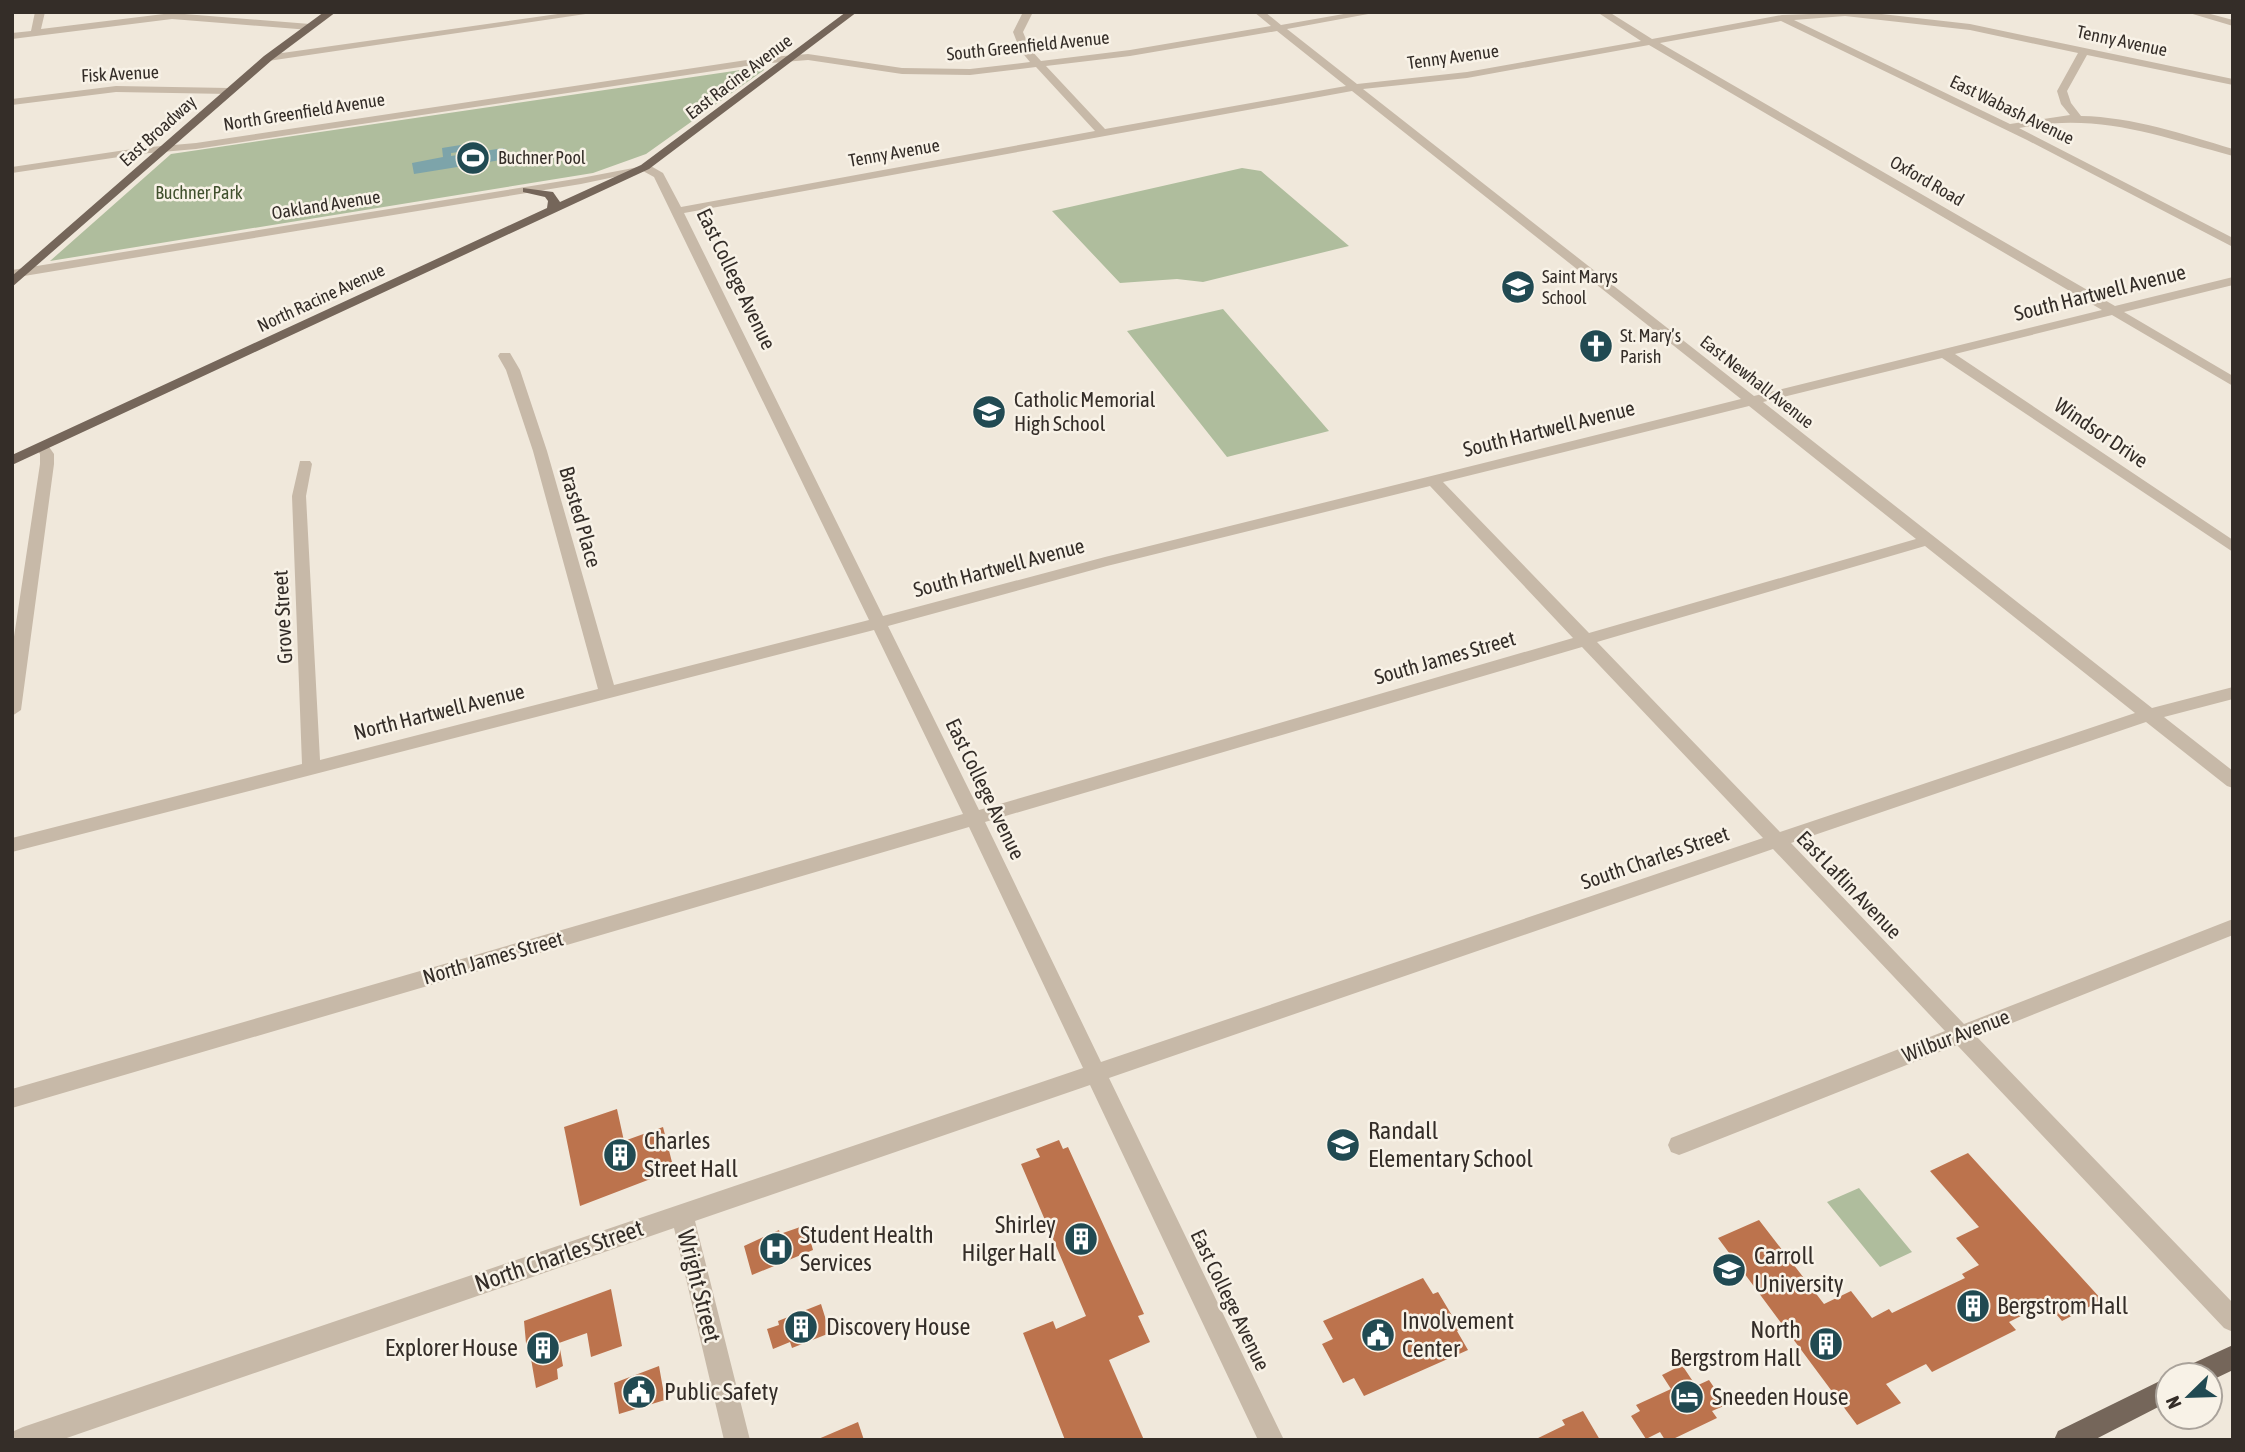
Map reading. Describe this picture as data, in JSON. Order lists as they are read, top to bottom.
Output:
{
  "streets": {
    "main road": ["East Racine Avenue", "East Broadway", "North Racine Avenue"],
    "street": [
      "Tenny Avenue",
      "South Greenfield Avenue",
      "Fisk Avenue",
      "East Wabash Avenue",
      "North Greenfield Avenue",
      "Oxford Road",
      "Oakland Avenue",
      "East College Avenue",
      "South Hartwell Avenue",
      "East Newhall Avenue",
      "Windsor Drive",
      "Brasted Place",
      "Grove Street",
      "South James Street",
      "North Hartwell Avenue",
      "South Charles Street",
      "East Laflin Avenue",
      "North James Street",
      "Wilbur Avenue",
      "North Charles Street",
      "Wright Street"
    ]
  },
  "crossings": [
    ["Tenny Avenue", "East Wabash Avenue"],
    ["Tenny Avenue", "Oxford Road"],
    ["Tenny Avenue", "East College Avenue"],
    ["Tenny Avenue", "East Newhall Avenue"],
    ["South Greenfield Avenue", "East Racine Avenue"],
    ["South Greenfield Avenue", "North Greenfield Avenue"],
    ["South Greenfield Avenue", "East Newhall Avenue"],
    ["Fisk Avenue", "East Broadway"],
    ["East Racine Avenue", "Oakland Avenue"],
    ["East Racine Avenue", "East College Avenue"],
    ["East Racine Avenue", "North Racine Avenue"],
    ["North Greenfield Avenue", "East Broadway"],
    ["East Broadway", "Oakland Avenue"],
    ["Oxford Road", "South Hartwell Avenue"],
    ["Oakland Avenue", "East College Avenue"],
    ["Oakland Avenue", "North Racine Avenue"],
    ["East College Avenue", "South Hartwell Avenue"],
    ["East College Avenue", "North Racine Avenue"],
    ["East College Avenue", "South James Street"],
    ["East College Avenue", "North Hartwell Avenue"],
    ["East College Avenue", "South Charles Street"],
    ["East College Avenue", "North James Street"],
    ["East College Avenue", "North Charles Street"],
    ["South Hartwell Avenue", "East Newhall Avenue"],
    ["South Hartwell Avenue", "Windsor Drive"],
    ["South Hartwell Avenue", "North Hartwell Avenue"],
    ["South Hartwell Avenue", "East Laflin Avenue"],
    ["East Newhall Avenue", "South James Street"],
    ["East Newhall Avenue", "South Charles Street"],
    ["Brasted Place", "North Hartwell Avenue"],
    ["Grove Street", "North Hartwell Avenue"],
    ["South James Street", "East Laflin Avenue"],
    ["South James Street", "North James Street"],
    ["South Charles Street", "East Laflin Avenue"],
    ["South Charles Street", "North Charles Street"],
    ["East Laflin Avenue", "Wilbur Avenue"],
    ["North Charles Street", "Wright Street"]
  ],
  "parks": ["Buchner Park"],
  "places": {
    "sports": ["Buchner Pool"],
    "school or university": [
      "Saint Marys School",
      "Catholic Memorial High School",
      "Randall Elementary School",
      "Carroll University"
    ],
    "church": ["St. Mary’s Parish"],
    "building": [
      "Charles Street Hall",
      "Shirley Hilger Hall",
      "Bergstrom Hall",
      "Discovery House",
      "North Bergstrom Hall",
      "Explorer House"
    ],
    "hospital": ["Student Health Services"],
    "public building": ["Involvement Center", "Public Safety"],
    "hotel": ["Sneeden House"]
  },
  "north": "bottom left"
}
